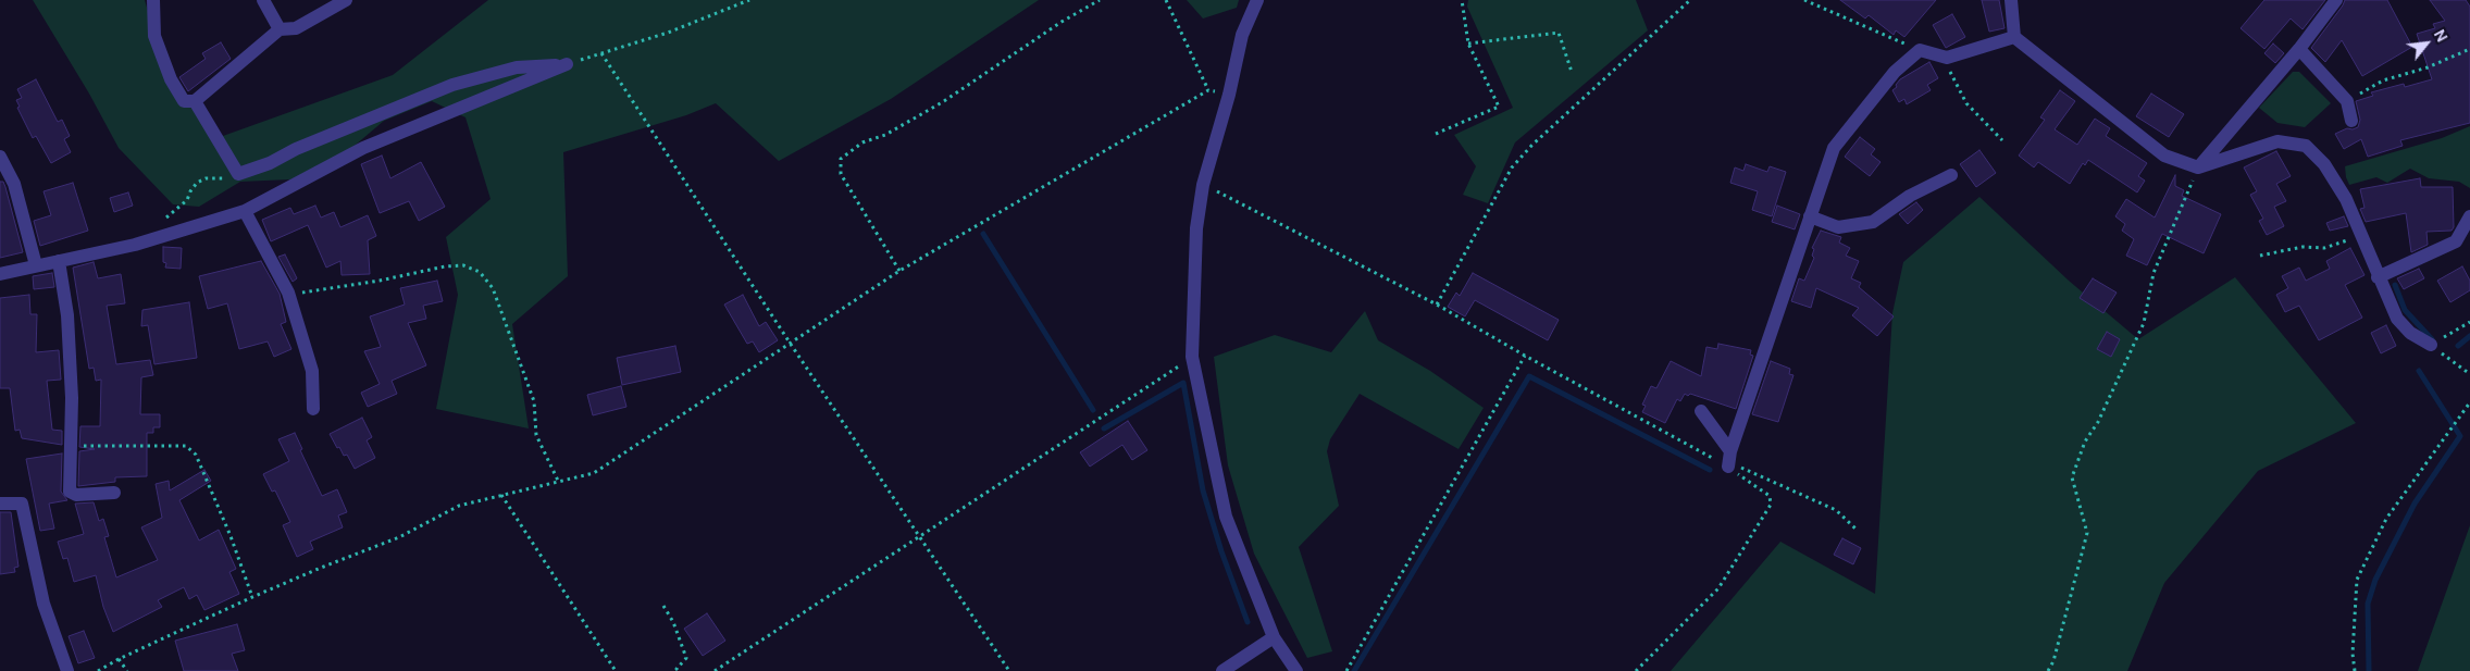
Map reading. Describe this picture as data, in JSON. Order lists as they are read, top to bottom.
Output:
{
  "north": "top right"
}
